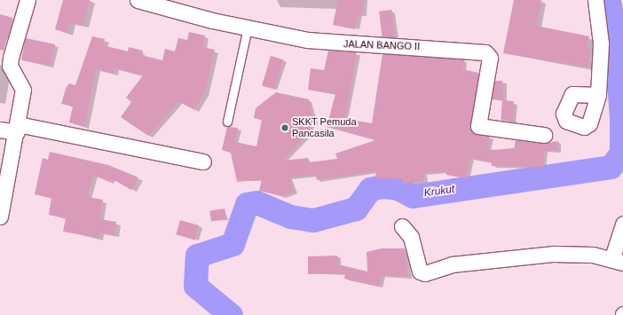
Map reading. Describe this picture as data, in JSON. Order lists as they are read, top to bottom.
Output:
{
  "streets": {
    "street": ["JALAN BANGO II"]
  },
  "water": ["Krukut"],
  "places": ["SKKT Pemuda Pancasila"]
}
